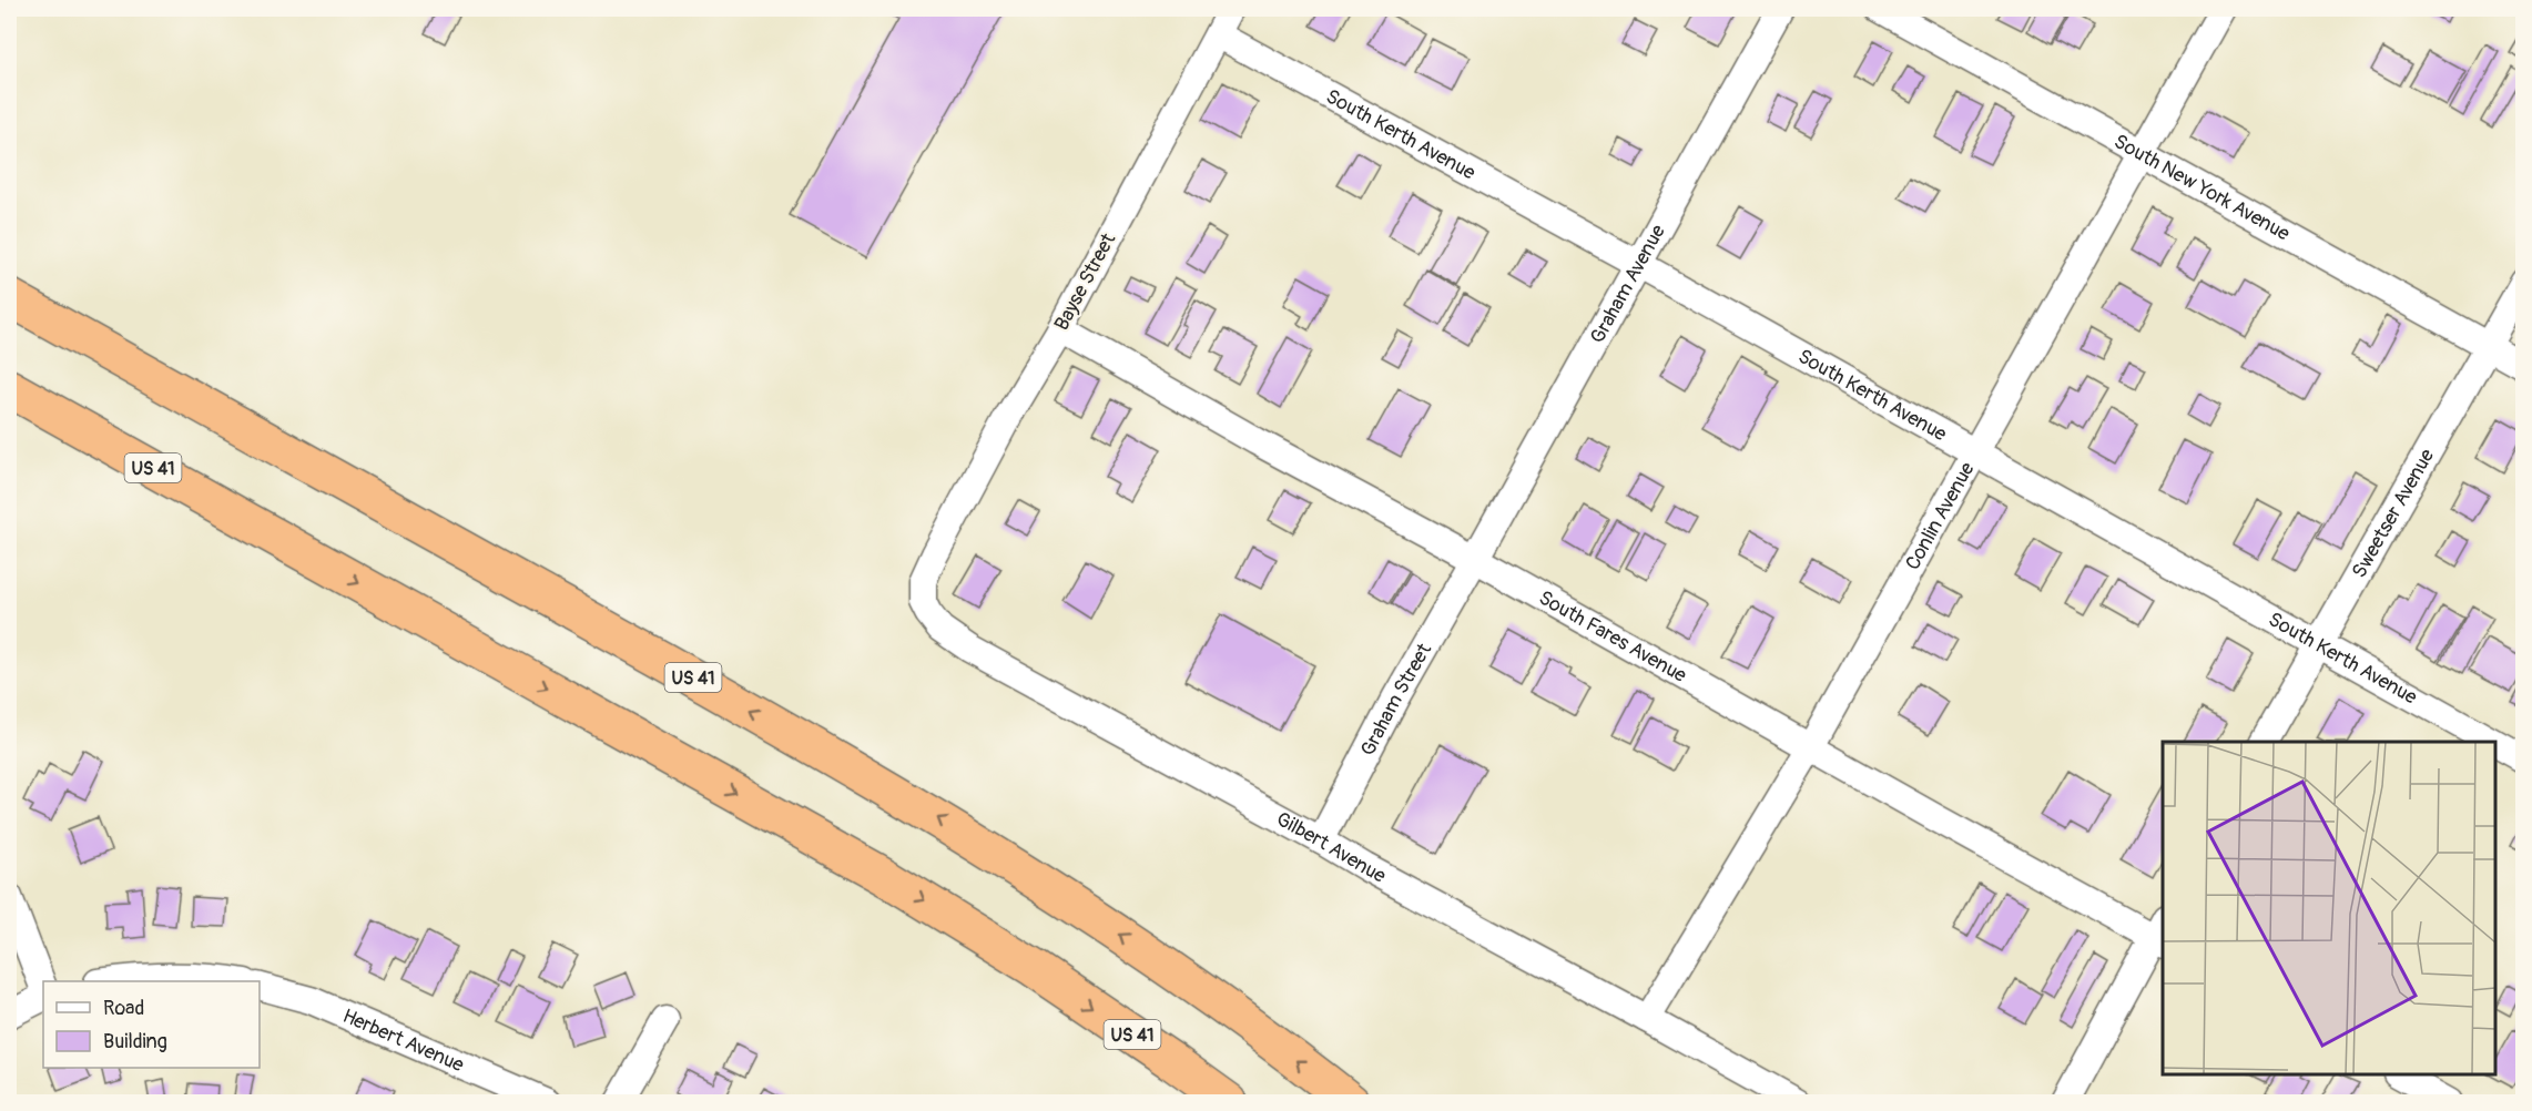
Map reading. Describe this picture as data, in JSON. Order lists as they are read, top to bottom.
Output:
{
  "streets": {
    "highway": ["US 41"],
    "street": [
      "South Kerth Avenue",
      "South New York Avenue",
      "Bayse Street",
      "Graham Avenue",
      "Sweetser Avenue",
      "Conlin Avenue",
      "South Fares Avenue",
      "Graham Street",
      "Gilbert Avenue",
      "Herbert Avenue"
    ]
  },
  "crossings": [
    ["South Kerth Avenue", "Bayse Street"],
    ["South Kerth Avenue", "Graham Avenue"],
    ["South Kerth Avenue", "Sweetser Avenue"],
    ["South Kerth Avenue", "Conlin Avenue"],
    ["South New York Avenue", "Sweetser Avenue"],
    ["South New York Avenue", "Conlin Avenue"],
    ["Bayse Street", "South Fares Avenue"],
    ["Bayse Street", "Gilbert Avenue"],
    ["Graham Avenue", "South Fares Avenue"],
    ["Graham Avenue", "Graham Street"],
    ["Conlin Avenue", "South Fares Avenue"],
    ["Conlin Avenue", "Gilbert Avenue"],
    ["South Fares Avenue", "Graham Street"],
    ["Graham Street", "Gilbert Avenue"]
  ],
  "legend": ["Road", "Building"]
}
